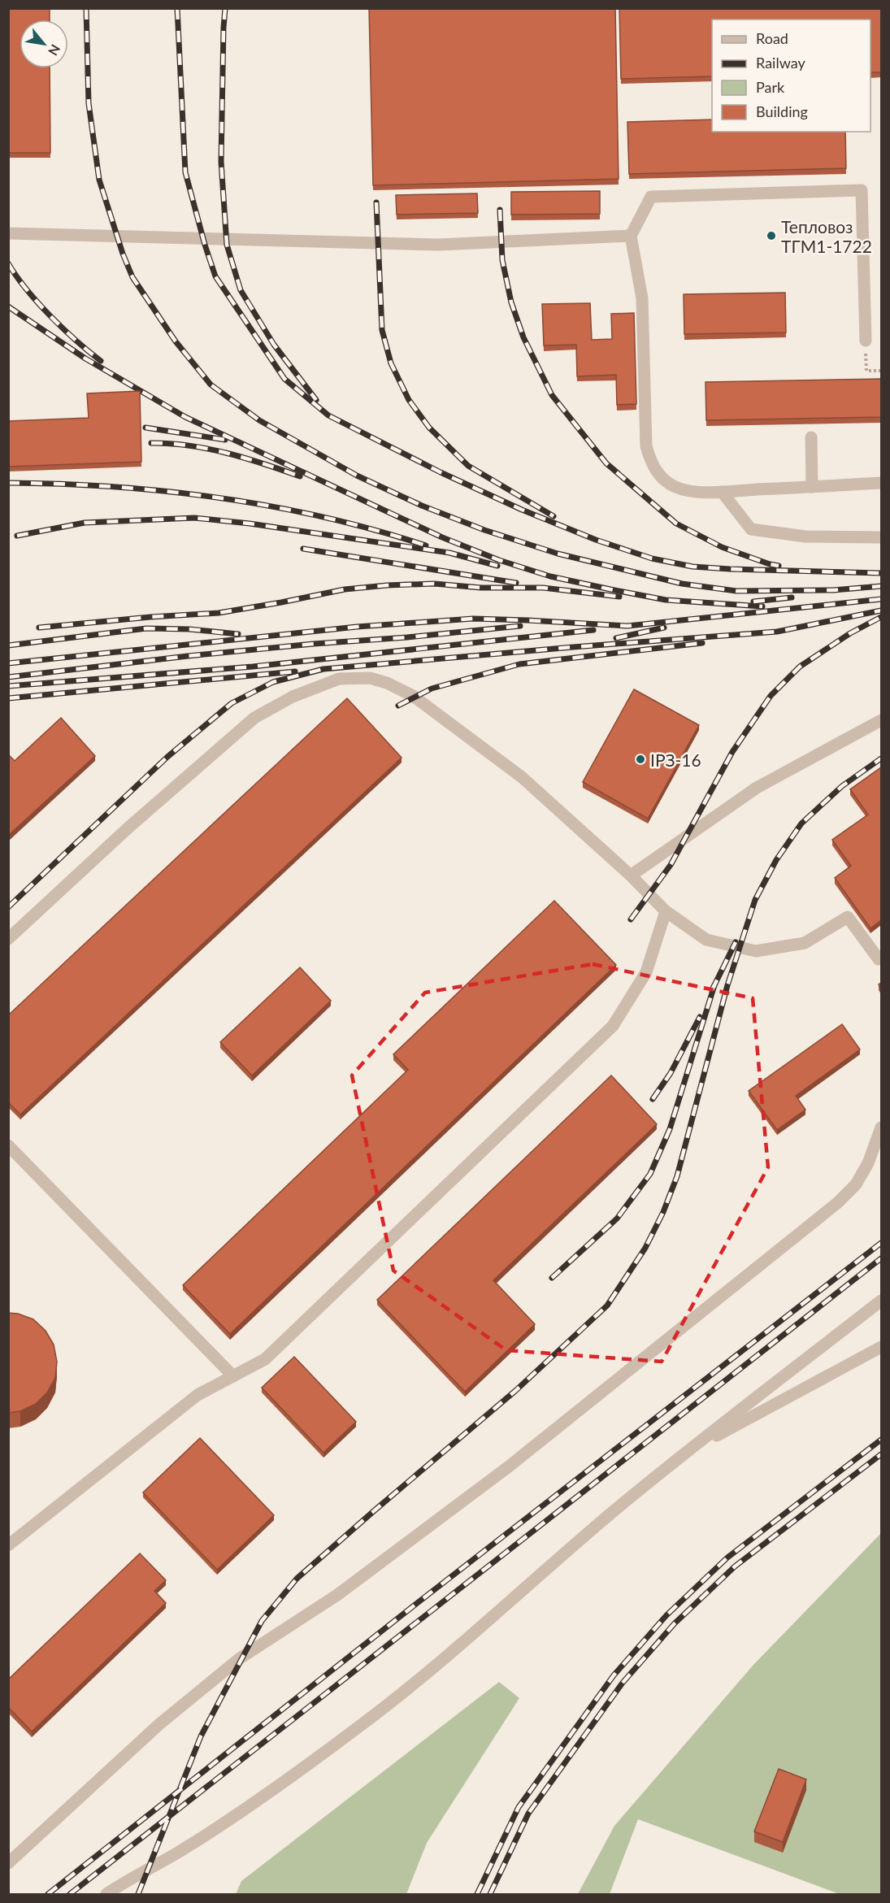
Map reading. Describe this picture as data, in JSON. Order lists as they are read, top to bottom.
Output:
{
  "places": ["Тепловоз ТГМ1-1722", "ІРЗ-16"],
  "legend": [
    "Road",
    "Railway",
    "Park",
    "Building"
  ],
  "north": "bottom right"
}
